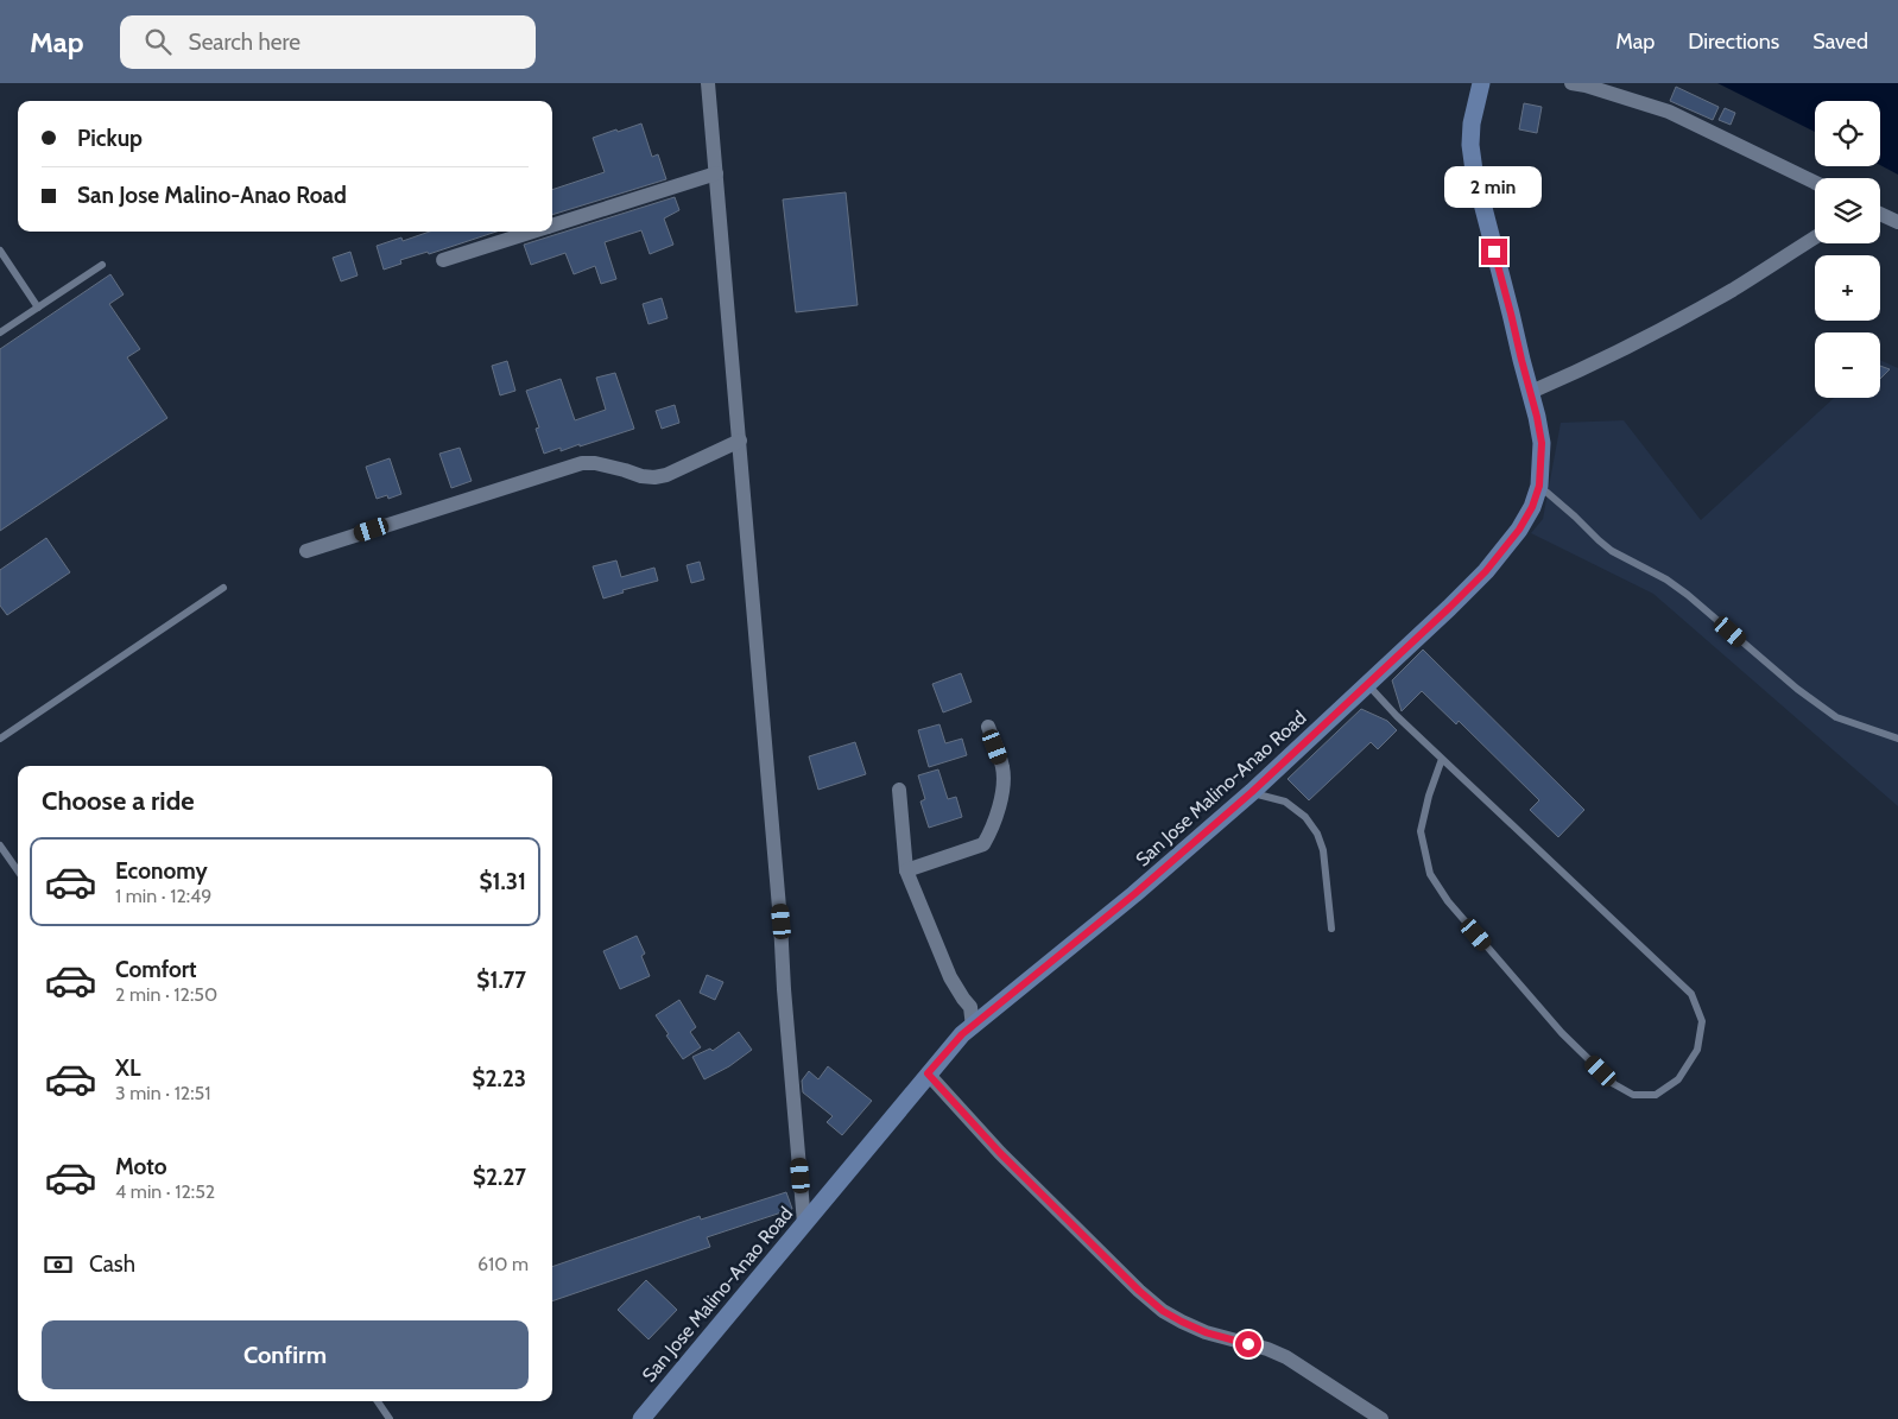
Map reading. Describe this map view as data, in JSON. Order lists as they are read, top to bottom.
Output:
{
  "streets": {
    "main road": ["San Jose Malino-Anao Road"]
  },
  "page": {
    "header": "Map",
    "search": "Search here",
    "nav": ["Map", "Directions", "Saved"],
    "map_buttons": ["+", "−"],
    "banner": ["Pickup", "San Jose Malino-Anao Road"],
    "bubble": "2 min",
    "heading": "Choose a ride",
    "list": [
      {
        "name": "Economy",
        "note": "1 min · 12:49",
        "value": "$1.31"
      },
      {
        "name": "Comfort",
        "note": "2 min · 12:50",
        "value": "$1.77"
      },
      {
        "name": "XL",
        "note": "3 min · 12:51",
        "value": "$2.23"
      },
      {
        "name": "Moto",
        "note": "4 min · 12:52",
        "value": "$2.27"
      }
    ],
    "pay": ["Cash", "610 m"],
    "buttons": "Confirm"
  }
}
